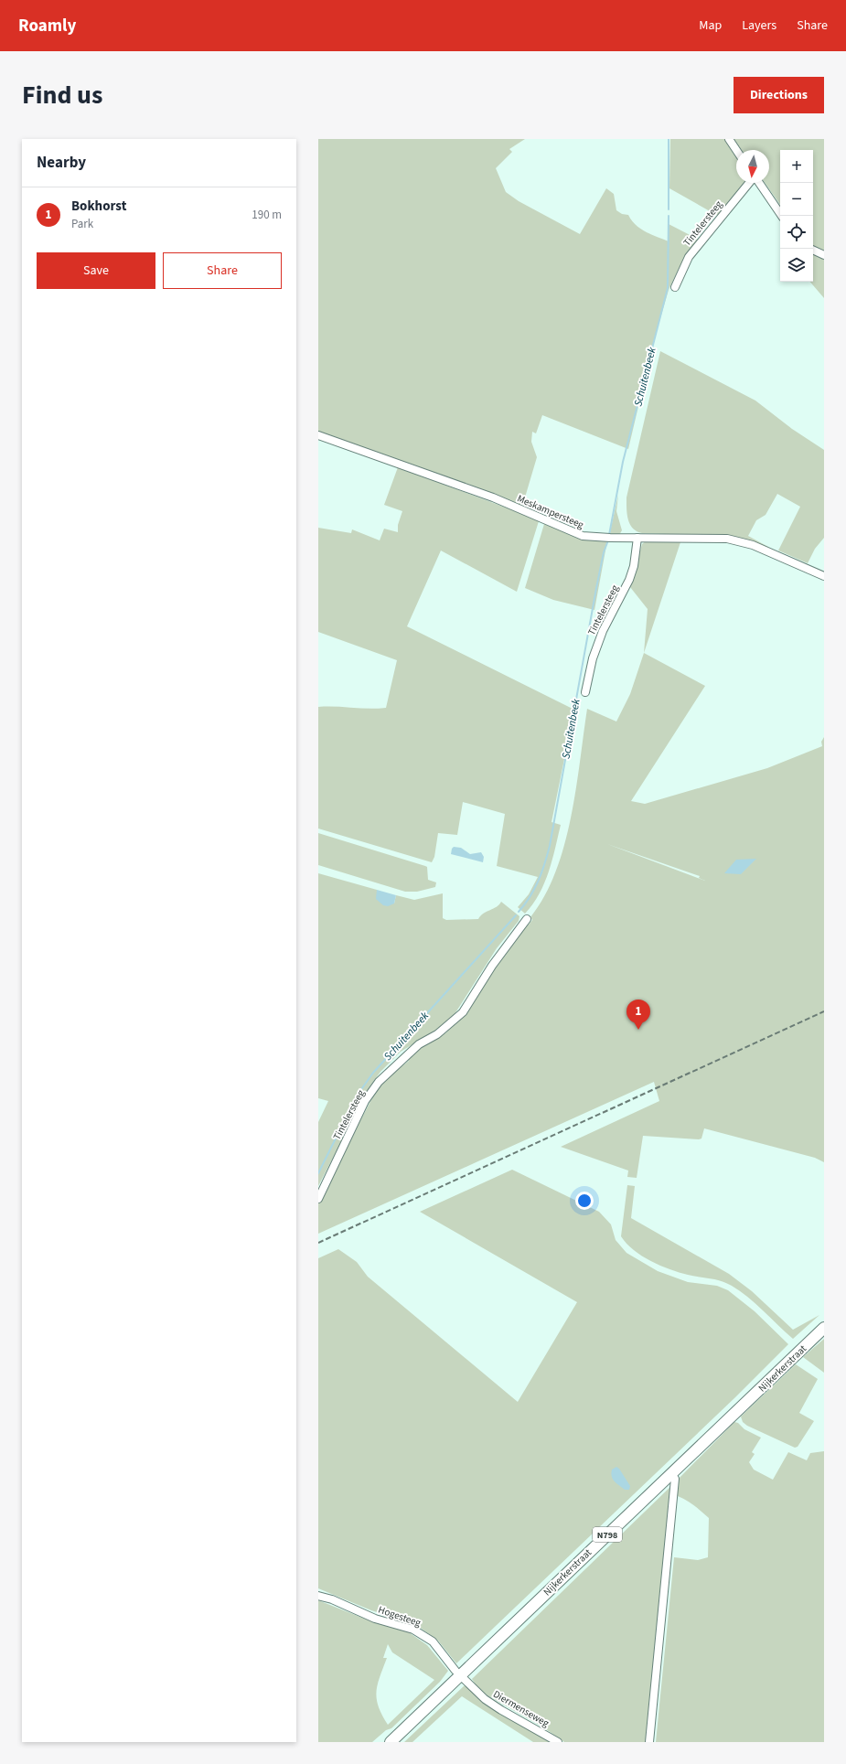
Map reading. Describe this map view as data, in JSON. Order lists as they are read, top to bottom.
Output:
{
  "streets": {
    "main road": ["Nijkerkerstraat", "N798"],
    "street": [
      "Tintelersteeg",
      "Meskampersteeg",
      "Hogesteeg",
      "Diermenseweg"
    ]
  },
  "crossings": [
    ["Tintelersteeg", "Meskampersteeg"],
    ["Nijkerkerstraat", "Hogesteeg"],
    ["Nijkerkerstraat", "Diermenseweg"],
    ["Hogesteeg", "Diermenseweg"]
  ],
  "water": ["Schuitenbeek"],
  "north": "bottom",
  "page": {
    "header": "Roamly",
    "nav": ["Map", "Layers", "Share"],
    "title": "Find us",
    "buttons": [
      "Directions",
      ["Save", "Share"]
    ],
    "heading": "Nearby",
    "map_buttons": ["+", "−"],
    "list": [
      {
        "mark": "1",
        "name": "Bokhorst",
        "note": "Park",
        "value": "190 m"
      }
    ],
    "pins": "1"
  }
}
